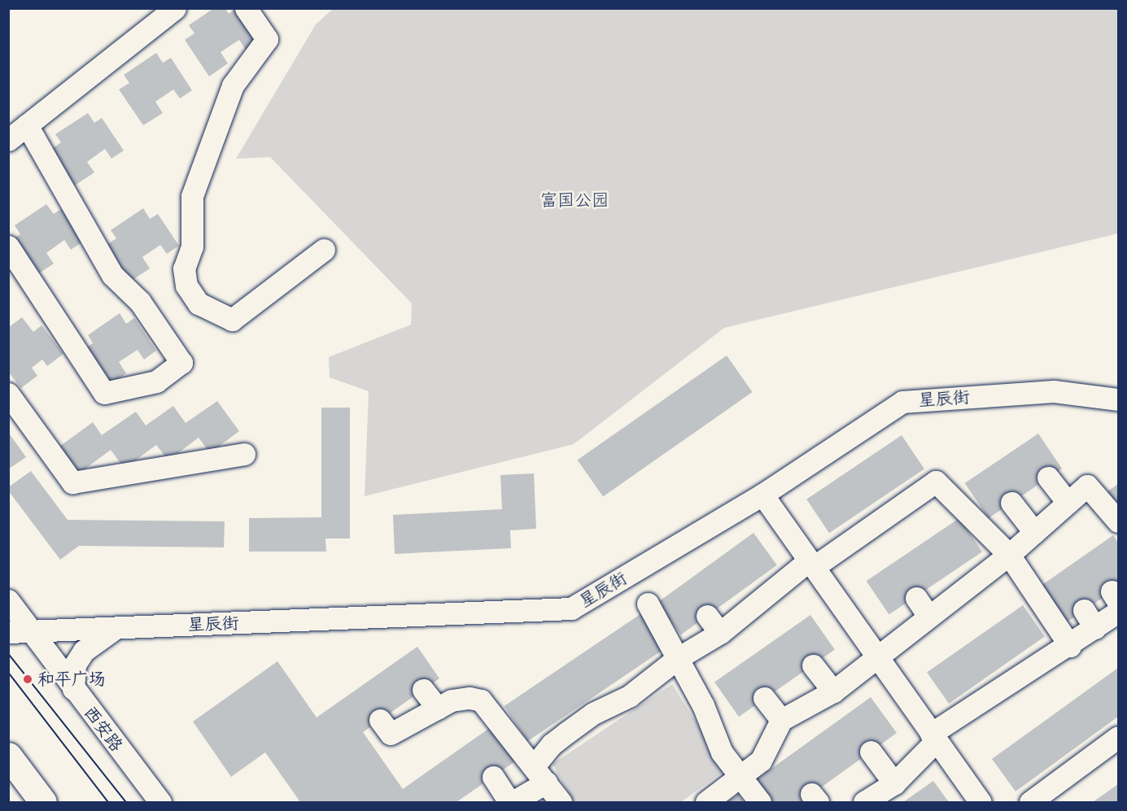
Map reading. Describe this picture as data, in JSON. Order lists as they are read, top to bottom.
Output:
{
  "streets": {
    "street": ["星辰街", "西安路"]
  },
  "crossings": [
    ["星辰街", "西安路"]
  ],
  "parks": ["富国公园"],
  "places": ["和平广场"]
}
